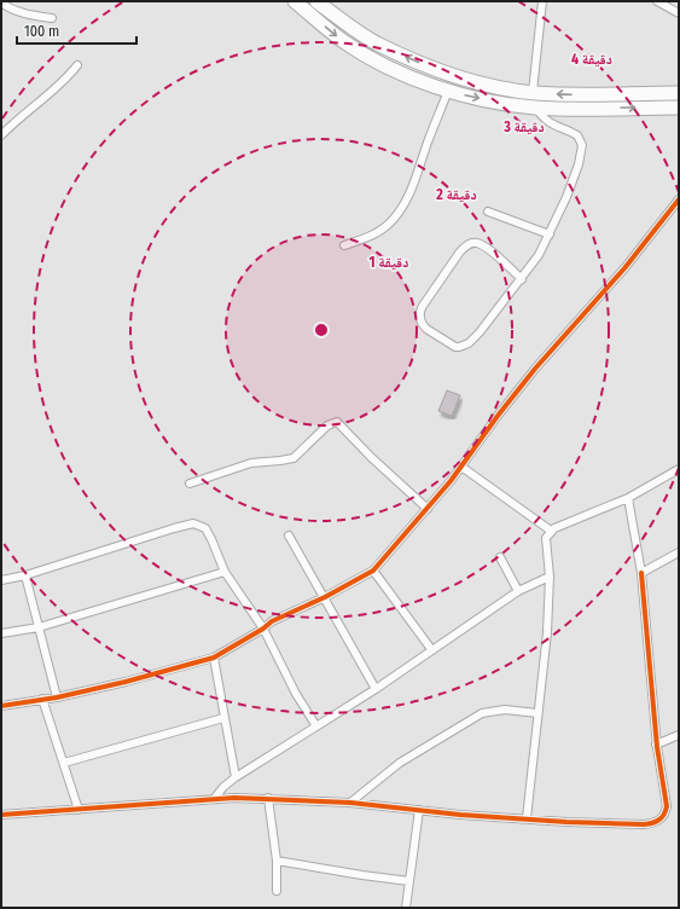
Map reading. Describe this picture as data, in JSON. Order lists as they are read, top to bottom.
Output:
{
  "scale_bar": "100 m",
  "rings": [
    "4 دقيقة",
    "3 دقيقة",
    "2 دقيقة",
    "1 دقيقة"
  ]
}
